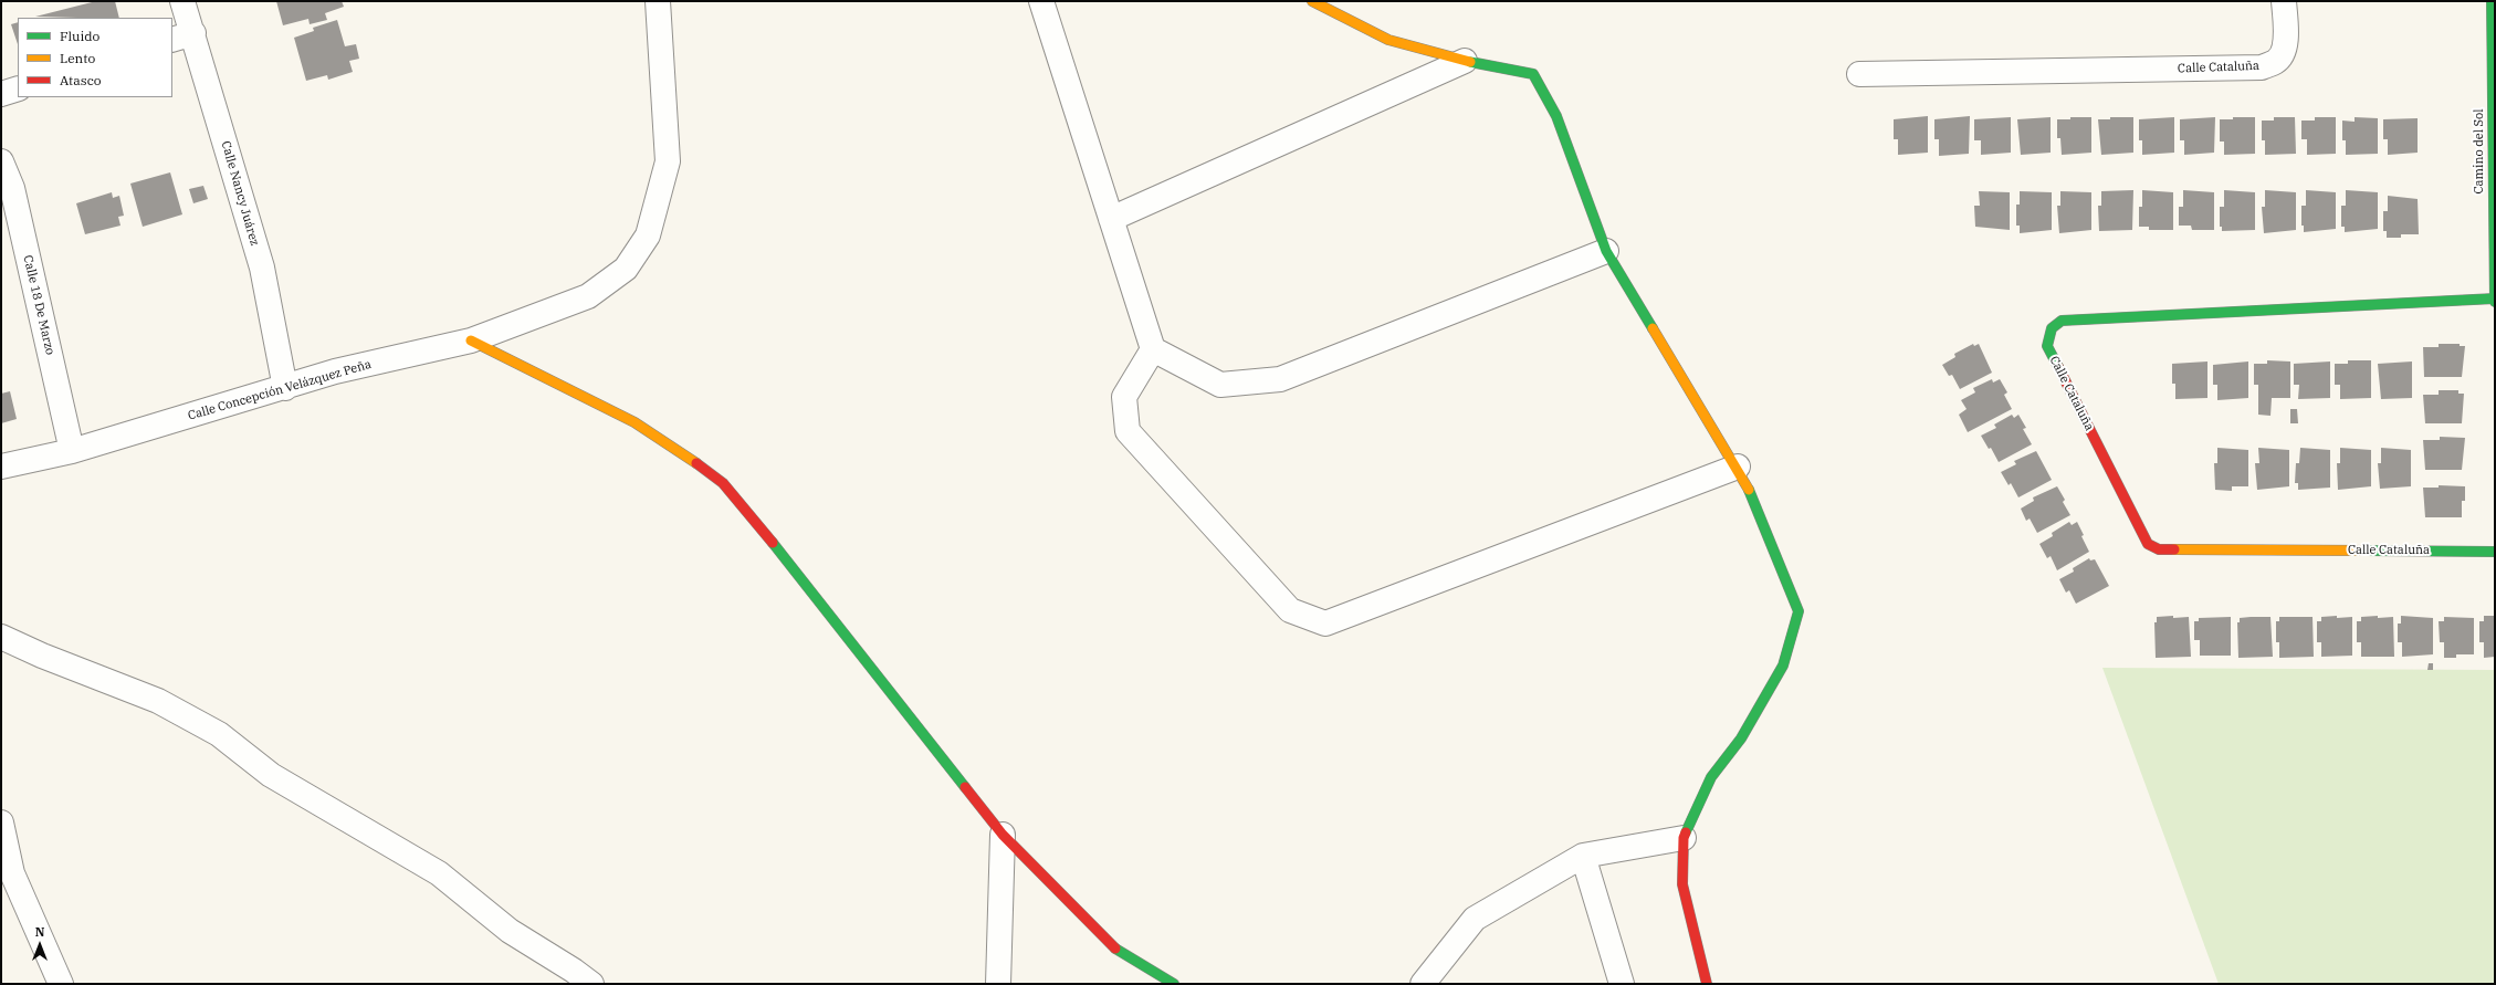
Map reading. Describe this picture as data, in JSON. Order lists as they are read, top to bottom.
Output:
{
  "streets": {
    "street": [
      "Calle Cataluña",
      "Camino del Sol",
      "Calle Nancy Juárez",
      "Calle 18 De Marzo",
      "Calle Concepción Velázquez Peña"
    ]
  },
  "crossings": [
    ["Calle Cataluña", "Camino del Sol"],
    ["Calle Nancy Juárez", "Calle Concepción Velázquez Peña"],
    ["Calle 18 De Marzo", "Calle Concepción Velázquez Peña"]
  ],
  "legend": ["Fluido", "Lento", "Atasco"],
  "north": "top"
}
